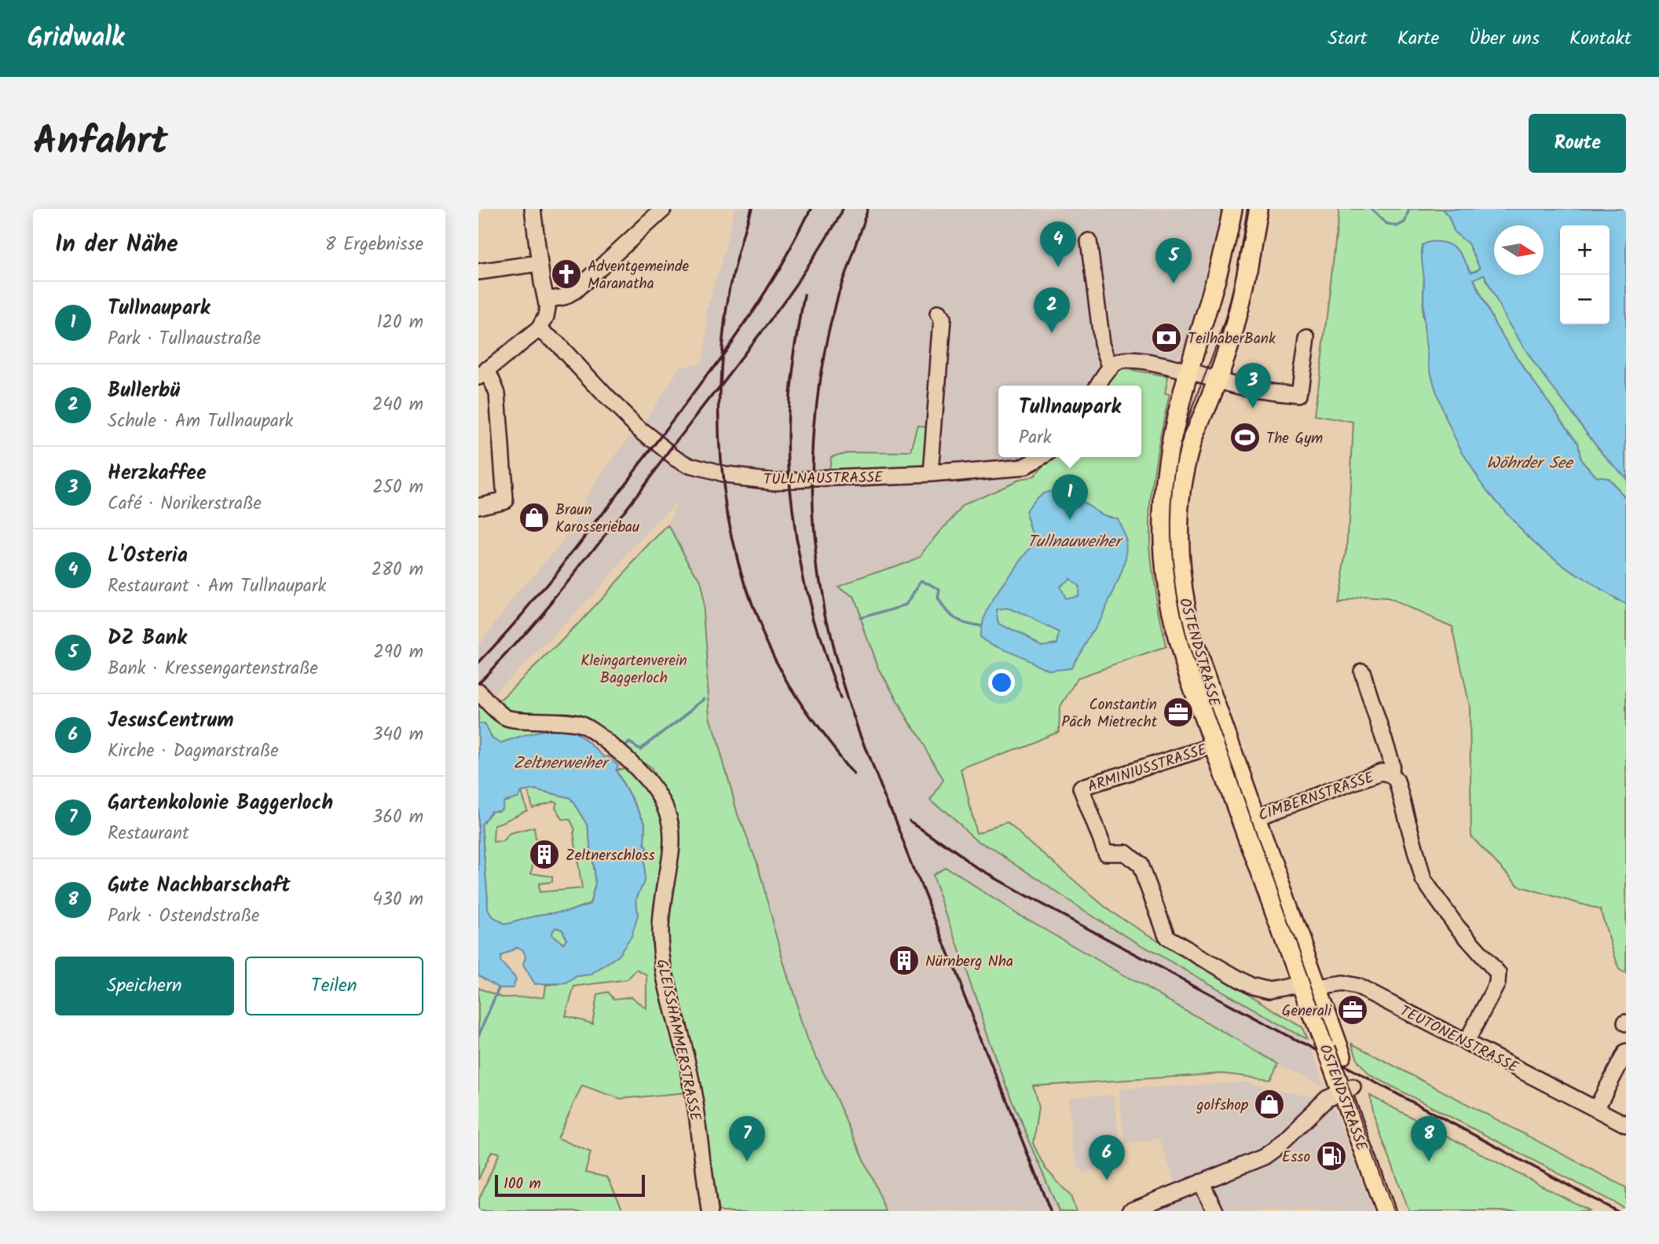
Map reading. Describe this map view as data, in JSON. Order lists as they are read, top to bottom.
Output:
{
  "streets": {
    "main road": ["OSTENDSTRASSE"],
    "street": [
      "TULLNAUSTRASSE",
      "ARMINIUSSTRASSE",
      "CIMBERNSTRASSE",
      "TEUTONENSTRASSE",
      "GLEISSHAMMERSTRASSE"
    ]
  },
  "crossings": [
    ["OSTENDSTRASSE", "ARMINIUSSTRASSE"],
    ["OSTENDSTRASSE", "CIMBERNSTRASSE"],
    ["OSTENDSTRASSE", "TEUTONENSTRASSE"],
    ["CIMBERNSTRASSE", "TEUTONENSTRASSE"]
  ],
  "water": ["Wöhrder See", "Tullnauweiher", "Zeltnerweiher"],
  "parks": ["Kleingartenverein Baggerloch"],
  "places": {
    "church": ["Adventgemeinde Maranatha"],
    "bank": ["TeilhaberBank"],
    "sports": ["The Gym"],
    "shop": ["Braun Karosseriebau", "golfshop"],
    "office": ["Constantin Päch Mietrecht", "Generali"],
    "building": ["Zeltnerschloss", "Nürnberg Nha"],
    "fuel station": ["Esso"]
  },
  "scale_bar": "100 m",
  "north": "right",
  "page": {
    "header": "Gridwalk",
    "nav": [
      "Start",
      "Karte",
      "Über uns",
      "Kontakt"
    ],
    "title": "Anfahrt",
    "buttons": [
      "Route",
      ["Speichern", "Teilen"]
    ],
    "heading": ["In der Nähe", "8 Ergebnisse"],
    "pins": [
      "4",
      "5",
      "2",
      "3",
      "1",
      "7",
      "8",
      "6"
    ],
    "map_buttons": ["+", "−"],
    "list": [
      {
        "mark": "1",
        "name": "Tullnaupark",
        "note": "Park · Tullnaustraße",
        "value": "120 m"
      },
      {
        "mark": "2",
        "name": "Bullerbü",
        "note": "Schule · Am Tullnaupark",
        "value": "240 m"
      },
      {
        "mark": "3",
        "name": "Herzkaffee",
        "note": "Café · Norikerstraße",
        "value": "250 m"
      },
      {
        "mark": "4",
        "name": "L'Osteria",
        "note": "Restaurant · Am Tullnaupark",
        "value": "280 m"
      },
      {
        "mark": "5",
        "name": "DZ Bank",
        "note": "Bank · Kressengartenstraße",
        "value": "290 m"
      },
      {
        "mark": "6",
        "name": "JesusCentrum",
        "note": "Kirche · Dagmarstraße",
        "value": "340 m"
      },
      {
        "mark": "7",
        "name": "Gartenkolonie Baggerloch",
        "note": "Restaurant",
        "value": "360 m"
      },
      {
        "mark": "8",
        "name": "Gute Nachbarschaft",
        "note": "Park · Ostendstraße",
        "value": "430 m"
      }
    ],
    "popup": ["Tullnaupark", "Park"],
    "scale": "100 m"
  }
}
